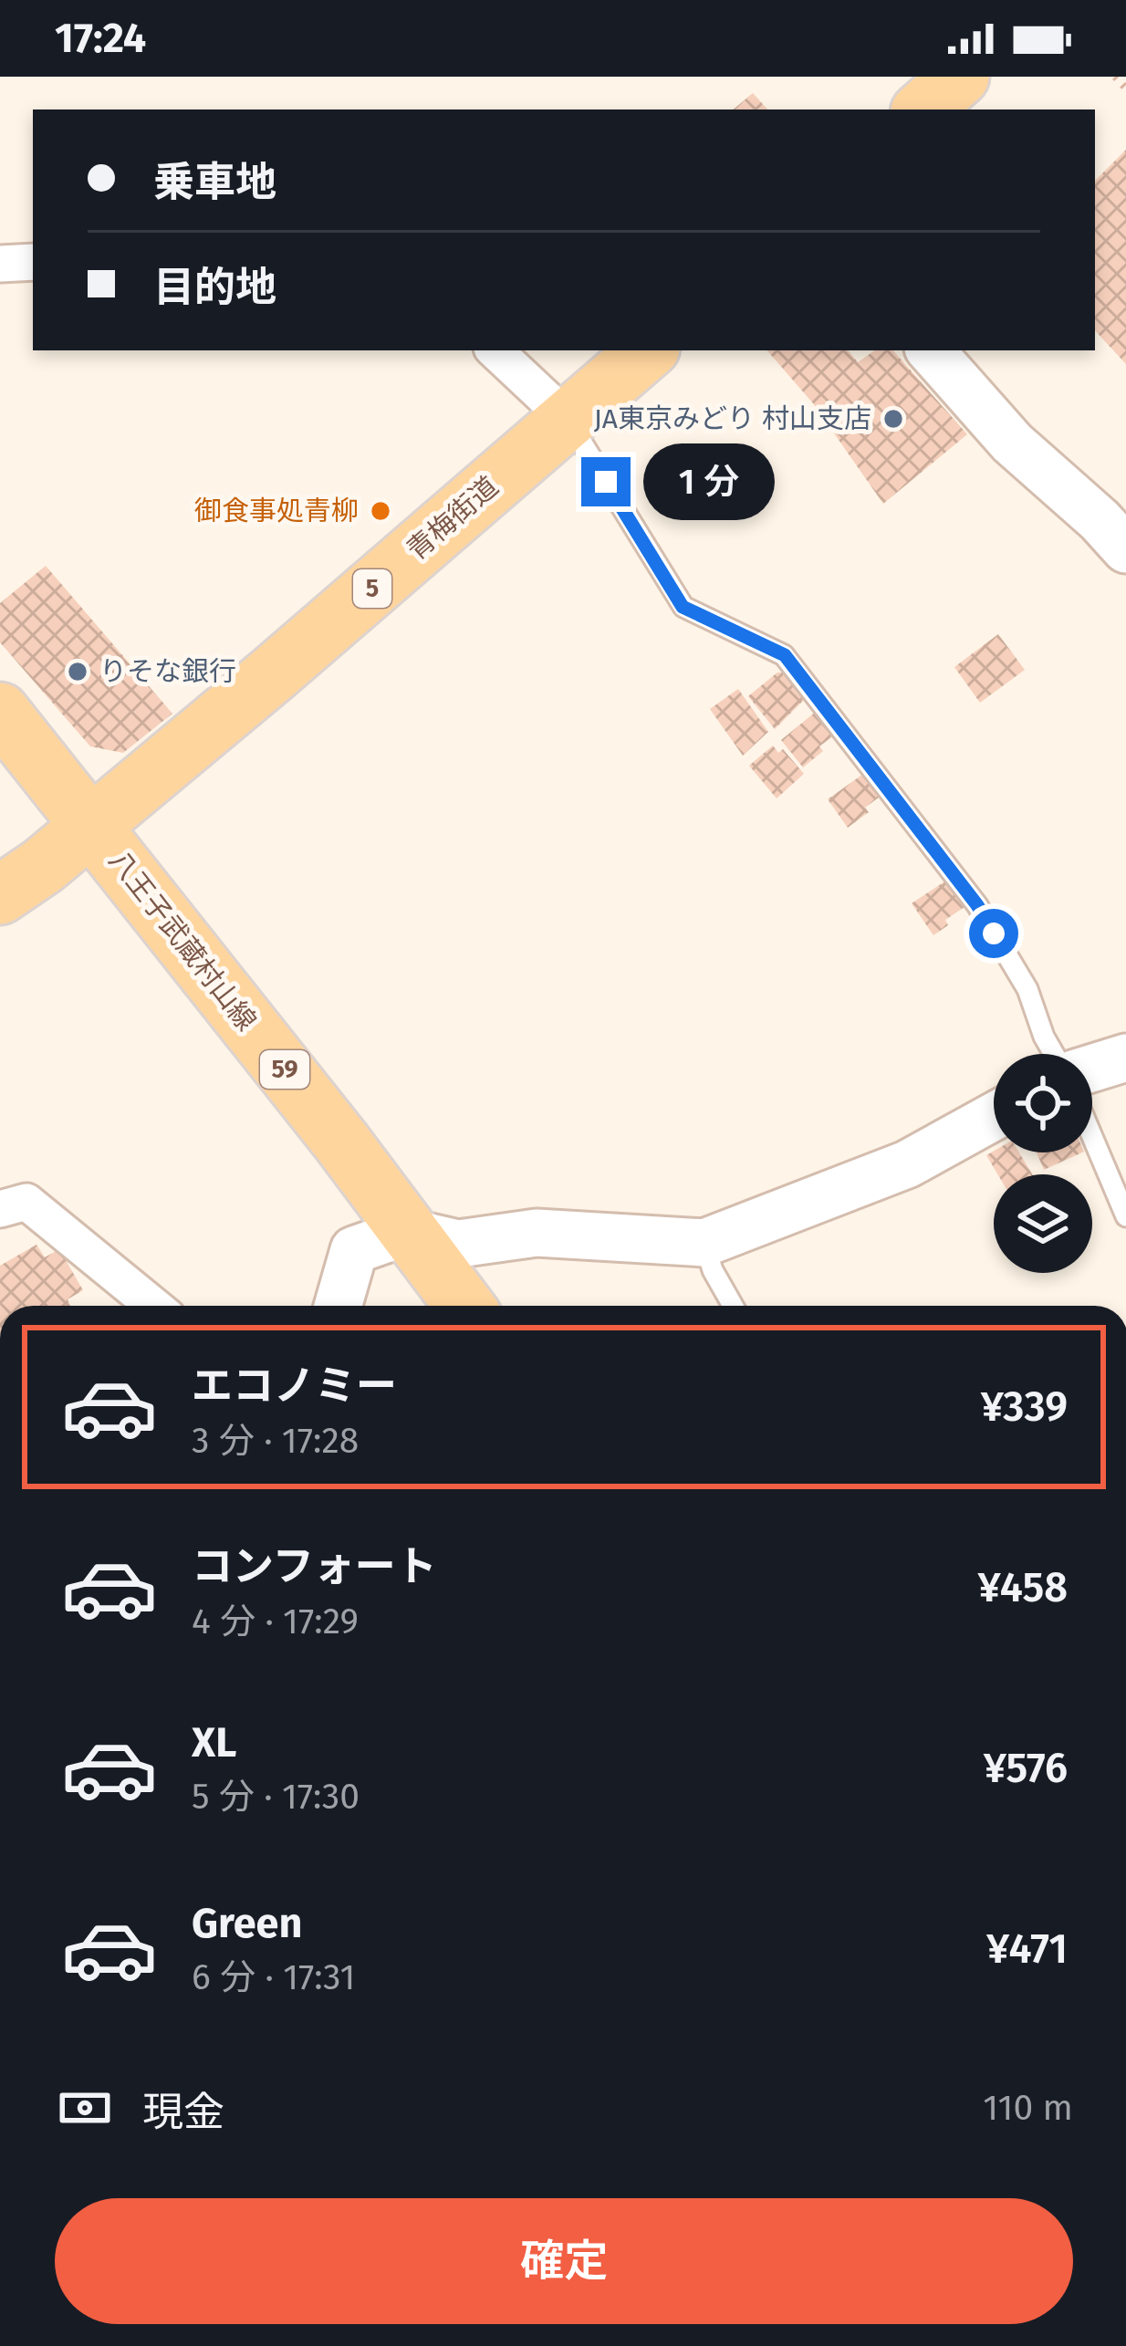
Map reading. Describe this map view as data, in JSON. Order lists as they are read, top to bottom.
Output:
{
  "streets": {
    "main road": [
      "青梅街道",
      "5",
      "八王子武蔵村山線",
      "59"
    ]
  },
  "crossings": [
    ["青梅街道", "八王子武蔵村山線"]
  ],
  "places": ["JA東京みどり 村山支店", "御食事処青柳", "りそな銀行"],
  "page": {
    "status": "17:24",
    "banner": ["乗車地", "目的地"],
    "bubble": "1 分",
    "list": [
      {
        "name": "エコノミー",
        "note": "3 分 · 17:28",
        "value": "¥339"
      },
      {
        "name": "コンフォート",
        "note": "4 分 · 17:29",
        "value": "¥458"
      },
      {
        "name": "XL",
        "note": "5 分 · 17:30",
        "value": "¥576"
      },
      {
        "name": "Green",
        "note": "6 分 · 17:31",
        "value": "¥471"
      }
    ],
    "pay": ["現金", "110 m"],
    "buttons": "確定"
  }
}
